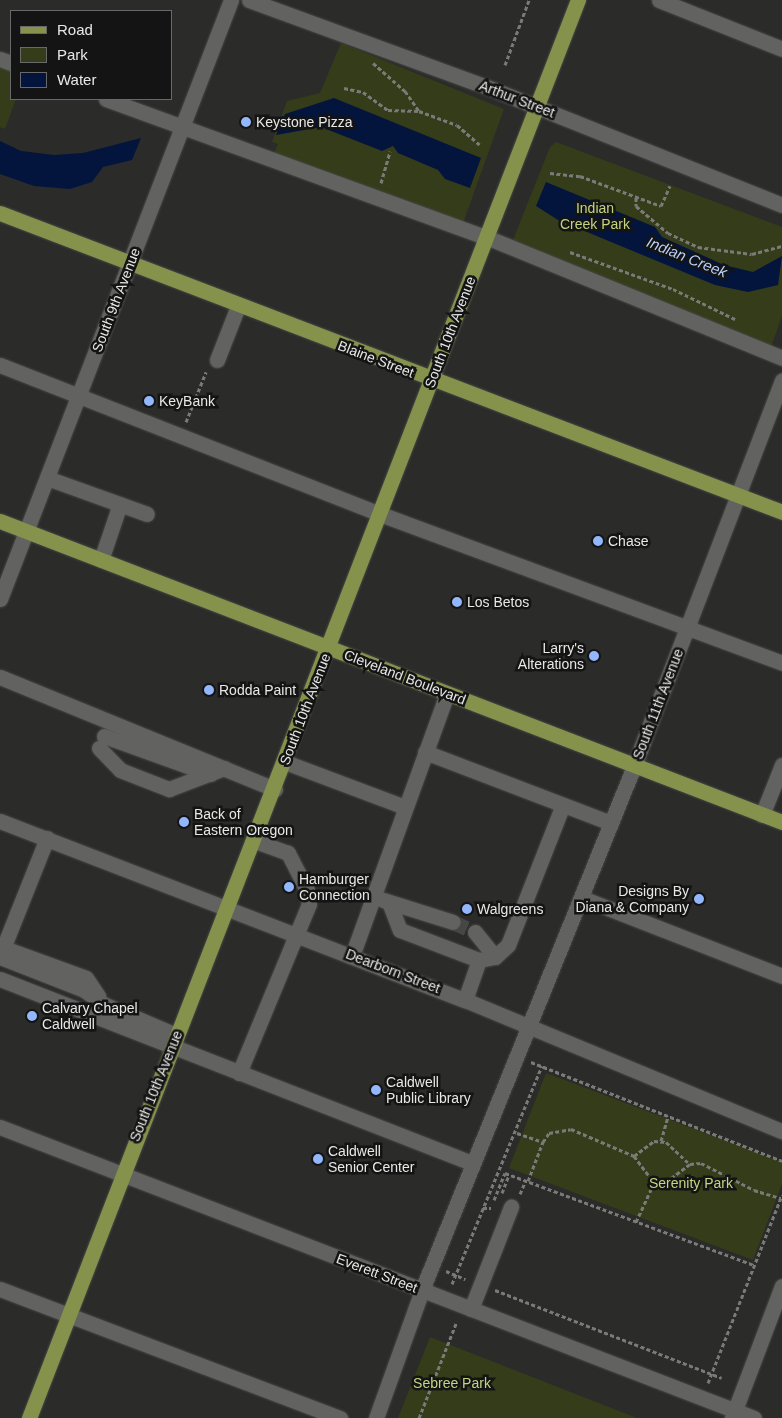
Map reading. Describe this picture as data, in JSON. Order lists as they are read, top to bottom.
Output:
{
  "streets": {
    "main road": ["South 10th Avenue", "Blaine Street", "Cleveland Boulevard"],
    "street": [
      "Arthur Street",
      "South 9th Avenue",
      "South 11th Avenue",
      "Dearborn Street",
      "Everett Street"
    ]
  },
  "crossings": [
    ["Arthur Street", "South 10th Avenue"],
    ["South 9th Avenue", "Blaine Street"],
    ["South 9th Avenue", "Cleveland Boulevard"],
    ["South 10th Avenue", "Blaine Street"],
    ["South 10th Avenue", "Cleveland Boulevard"],
    ["South 10th Avenue", "Dearborn Street"],
    ["South 10th Avenue", "Everett Street"],
    ["Blaine Street", "South 11th Avenue"],
    ["Cleveland Boulevard", "South 11th Avenue"],
    ["South 11th Avenue", "Dearborn Street"],
    ["South 11th Avenue", "Everett Street"]
  ],
  "water": ["Indian Creek"],
  "parks": ["Indian Creek Park", "Serenity Park", "Sebree Park"],
  "places": [
    "Keystone Pizza",
    "KeyBank",
    "Chase",
    "Los Betos",
    "Larry's Alterations",
    "Rodda Paint",
    "Back of Eastern Oregon",
    "Hamburger Connection",
    "Designs By Diana & Company",
    "Walgreens",
    "Calvary Chapel Caldwell",
    "Caldwell Public Library",
    "Caldwell Senior Center"
  ],
  "legend": ["Road", "Park", "Water"]
}
